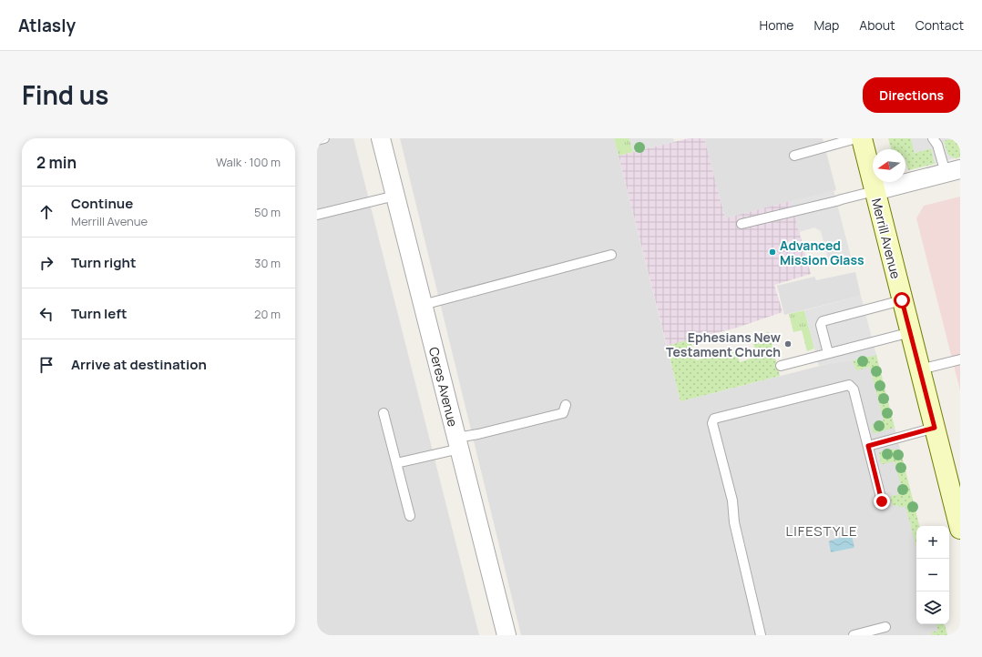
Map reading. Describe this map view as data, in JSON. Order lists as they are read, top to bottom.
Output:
{
  "streets": {
    "main road": ["Merrill Avenue"],
    "street": ["Ceres Avenue"]
  },
  "districts": ["LIFESTYLE"],
  "places": ["Advanced Mission Glass", "Ephesians New Testament Church"],
  "north": "left",
  "page": {
    "header": "Atlasly",
    "nav": [
      "Home",
      "Map",
      "About",
      "Contact"
    ],
    "title": "Find us",
    "buttons": "Directions",
    "heading": ["2 min", "Walk · 100 m"],
    "list": [
      ["Continue", "Merrill Avenue", "50 m"],
      ["Turn right", "30 m"],
      ["Turn left", "20 m"],
      "Arrive at destination"
    ],
    "map_buttons": ["+", "−"]
  }
}
